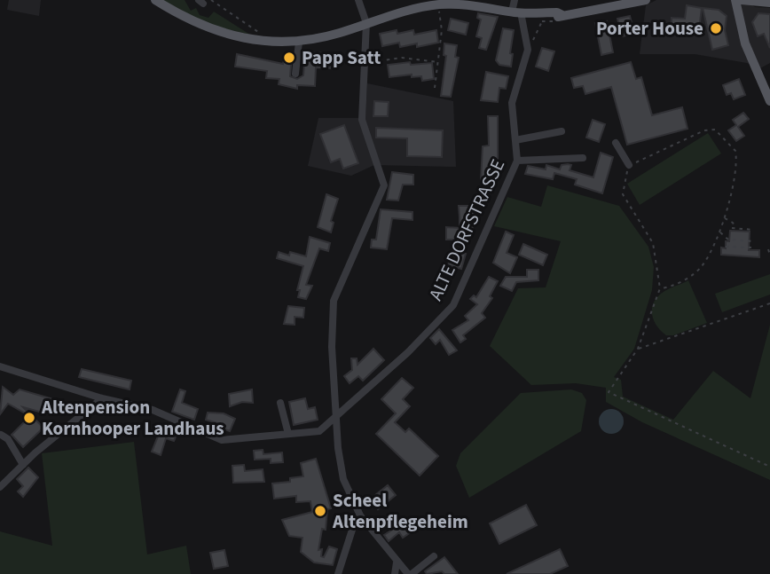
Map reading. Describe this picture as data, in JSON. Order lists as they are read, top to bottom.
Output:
{
  "streets": {
    "street": ["ALTE DORFSTRASSE"]
  },
  "places": [
    "Porter House",
    "Papp Satt",
    "Altenpension Kornhooper Landhaus",
    "Scheel Altenpflegeheim"
  ]
}
